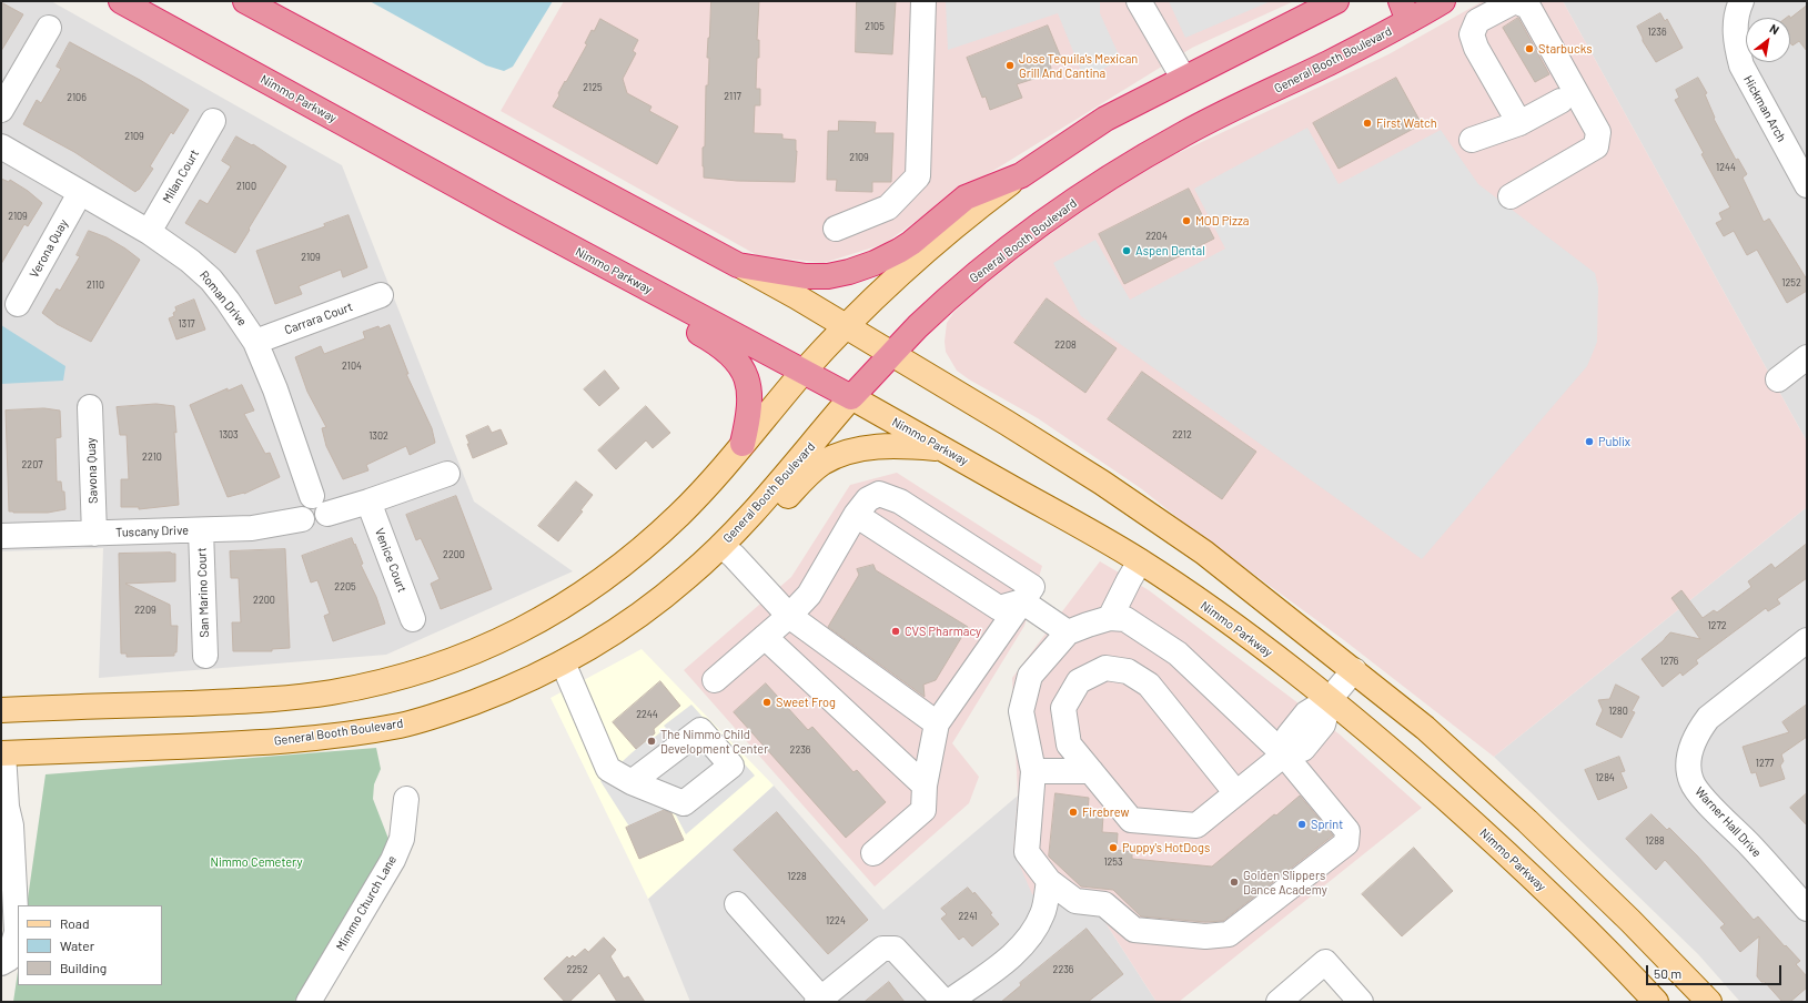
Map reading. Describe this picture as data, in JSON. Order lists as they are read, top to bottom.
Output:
{
  "streets": {
    "highway": ["General Booth Boulevard", "Nimmo Parkway"],
    "street": [
      "Hickman Arch",
      "Milan Court",
      "Verona Quay",
      "Roman Drive",
      "Carrara Court",
      "Savona Quay",
      "Tuscany Drive",
      "Venice Court",
      "San Marino Court",
      "Warner Hall Drive",
      "Mimmo Church Lane"
    ]
  },
  "crossings": [
    ["General Booth Boulevard", "Nimmo Parkway"],
    ["Milan Court", "Roman Drive"],
    ["Verona Quay", "Roman Drive"],
    ["Roman Drive", "Carrara Court"],
    ["Roman Drive", "Tuscany Drive"],
    ["Savona Quay", "Tuscany Drive"],
    ["Tuscany Drive", "San Marino Court"]
  ],
  "parks": ["Nimmo Cemetery"],
  "places": [
    "Starbucks",
    "Jose Tequila's Mexican Grill And Cantina",
    "First Watch",
    "MOD Pizza",
    "Aspen Dental",
    "Publix",
    "CVS Pharmacy",
    "Sweet Frog",
    "The Nimmo Child Development Center",
    "Firebrew",
    "Sprint",
    "Puppy's HotDogs",
    "Golden Slippers Dance Academy"
  ],
  "house_numbers": [
    "2105",
    "1236",
    "2125",
    "2117",
    "2106",
    "2109",
    "2109",
    "1244",
    "2100",
    "2109",
    "2204",
    "2109",
    "1252",
    "2110",
    "1317",
    "2208",
    "2104",
    "1303",
    "2212",
    "1302",
    "2210",
    "2207",
    "2200",
    "2205",
    "2200",
    "2209",
    "1272",
    "1276",
    "1280",
    "2244",
    "2236",
    "1277",
    "1284",
    "1288",
    "1253",
    "1228",
    "2241",
    "1224",
    "2252",
    "2236"
  ],
  "legend": ["Road", "Water", "Building"],
  "scale_bar": "50 m",
  "north": "top right"
}
